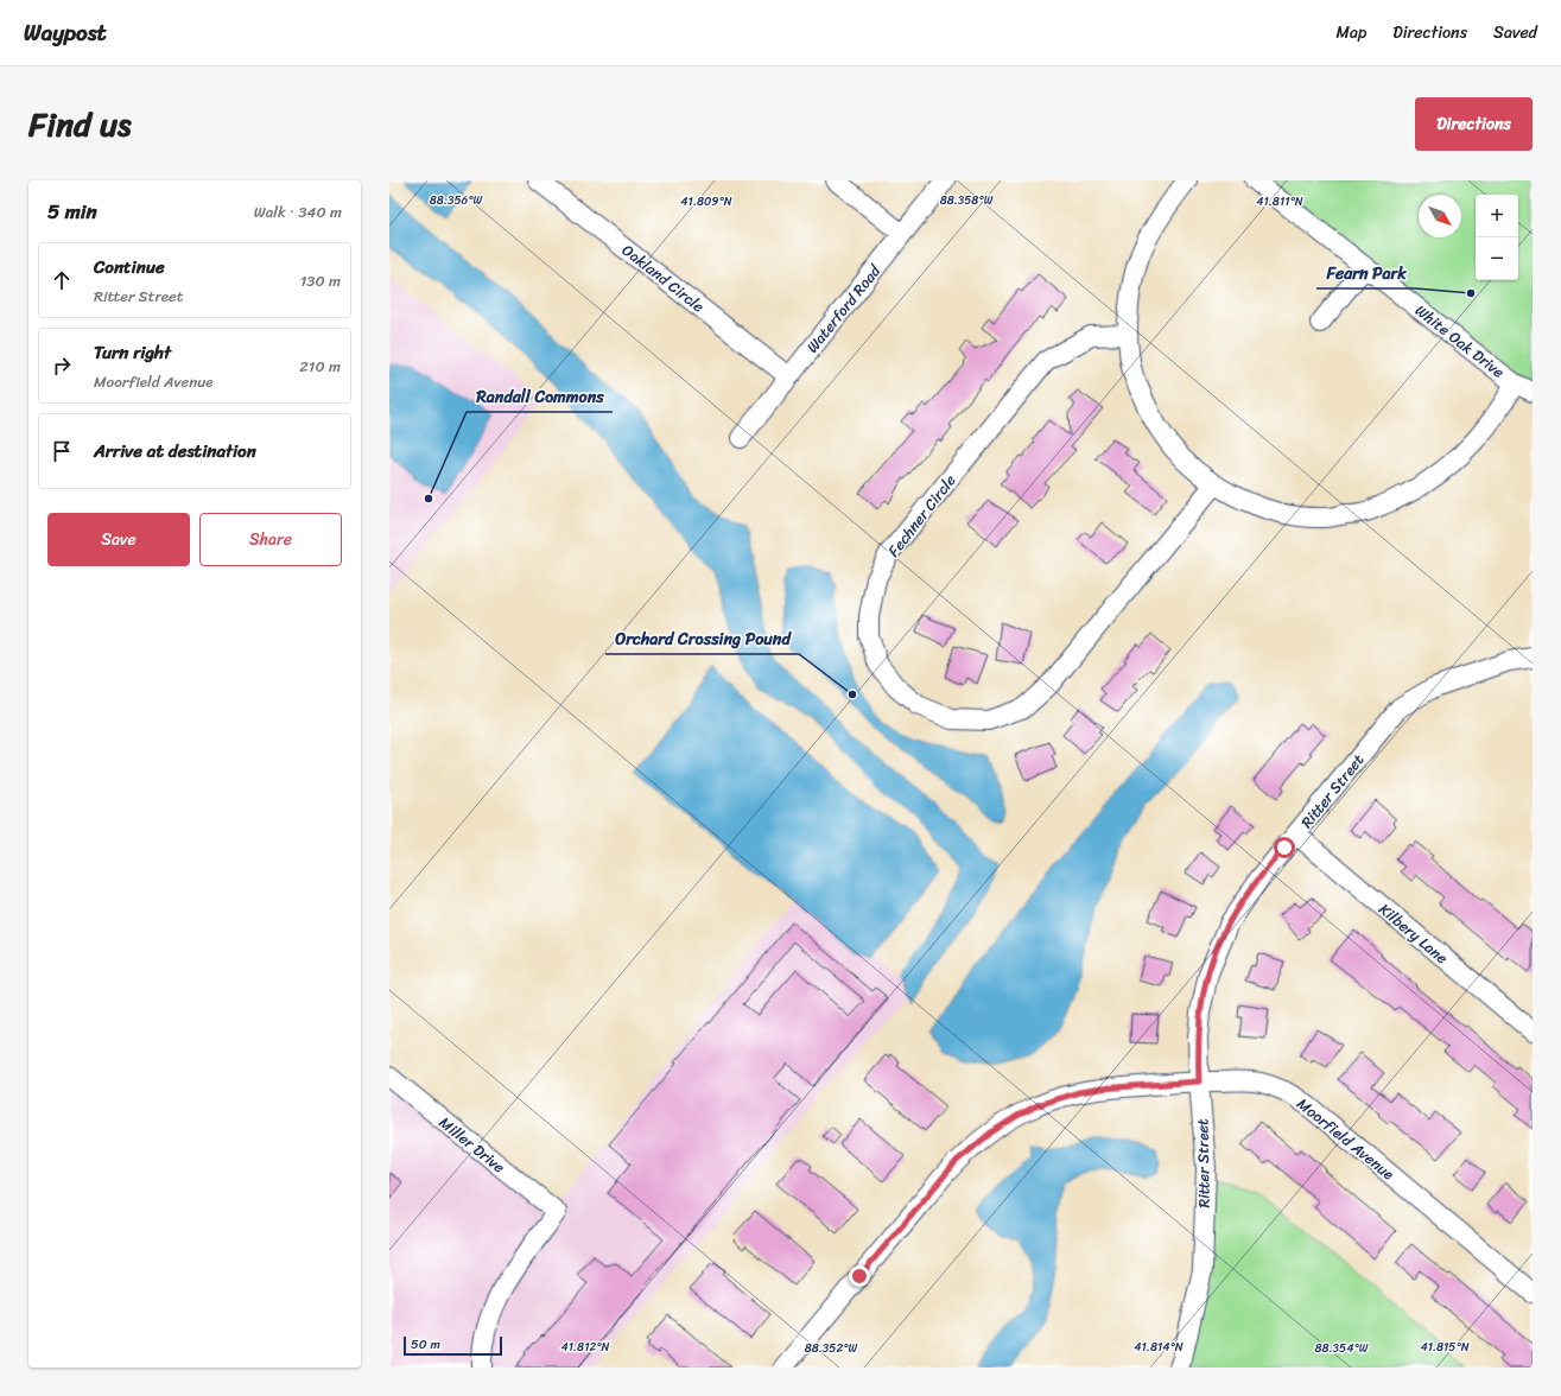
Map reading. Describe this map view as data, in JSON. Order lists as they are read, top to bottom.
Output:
{
  "streets": {
    "street": [
      "Oakland Circle",
      "Waterford Road",
      "White Oak Drive",
      "Fechner Circle",
      "Ritter Street",
      "Kilbery Lane",
      "Moorfield Avenue",
      "Miller Drive"
    ]
  },
  "crossings": [
    ["Oakland Circle", "Waterford Road"],
    ["Ritter Street", "Kilbery Lane"],
    ["Ritter Street", "Moorfield Avenue"]
  ],
  "places": ["Fearn Park", "Randall Commons", "Orchard Crossing Pound"],
  "scale_bar": "50 m",
  "north": "bottom right",
  "page": {
    "header": "Waypost",
    "nav": ["Map", "Directions", "Saved"],
    "title": "Find us",
    "buttons": [
      "Directions",
      ["Save", "Share"]
    ],
    "heading": ["5 min", "Walk · 340 m"],
    "map_buttons": ["+", "−"],
    "list": [
      ["Continue", "Ritter Street", "130 m"],
      ["Turn right", "Moorfield Avenue", "210 m"],
      "Arrive at destination"
    ],
    "scale": "50 m"
  },
  "coordinates": [
    "88.356°W",
    "88.358°W",
    "41.809°N",
    "41.811°N",
    "41.812°N",
    "41.814°N",
    "41.815°N",
    "88.352°W",
    "88.354°W"
  ]
}
